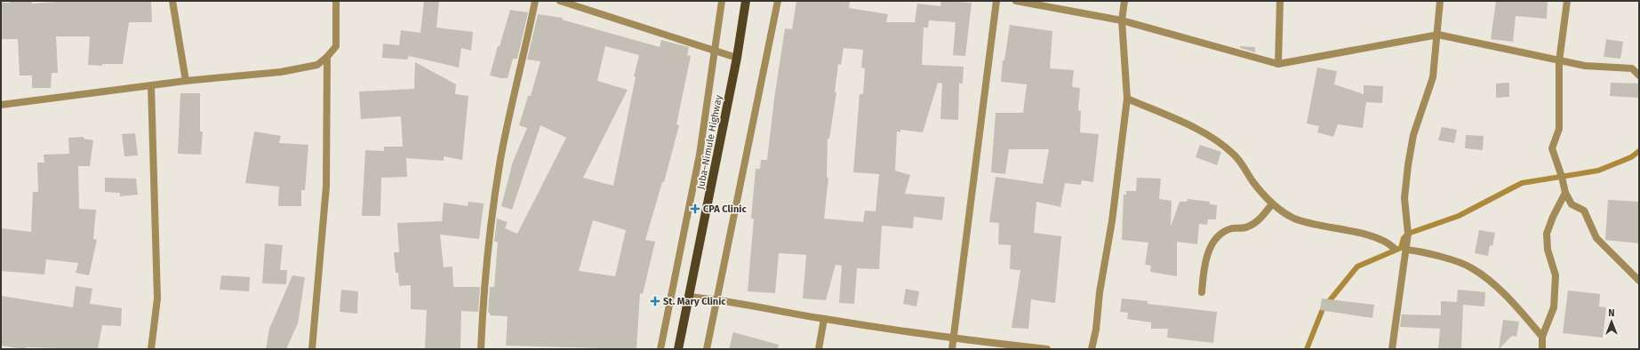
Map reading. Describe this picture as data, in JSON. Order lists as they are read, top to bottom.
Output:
{
  "streets": {
    "main road": ["Juba–Nimule Highway"]
  },
  "places": {
    "health": ["CPA Clinic", "St. Mary Clinic"]
  },
  "north": "top"
}
